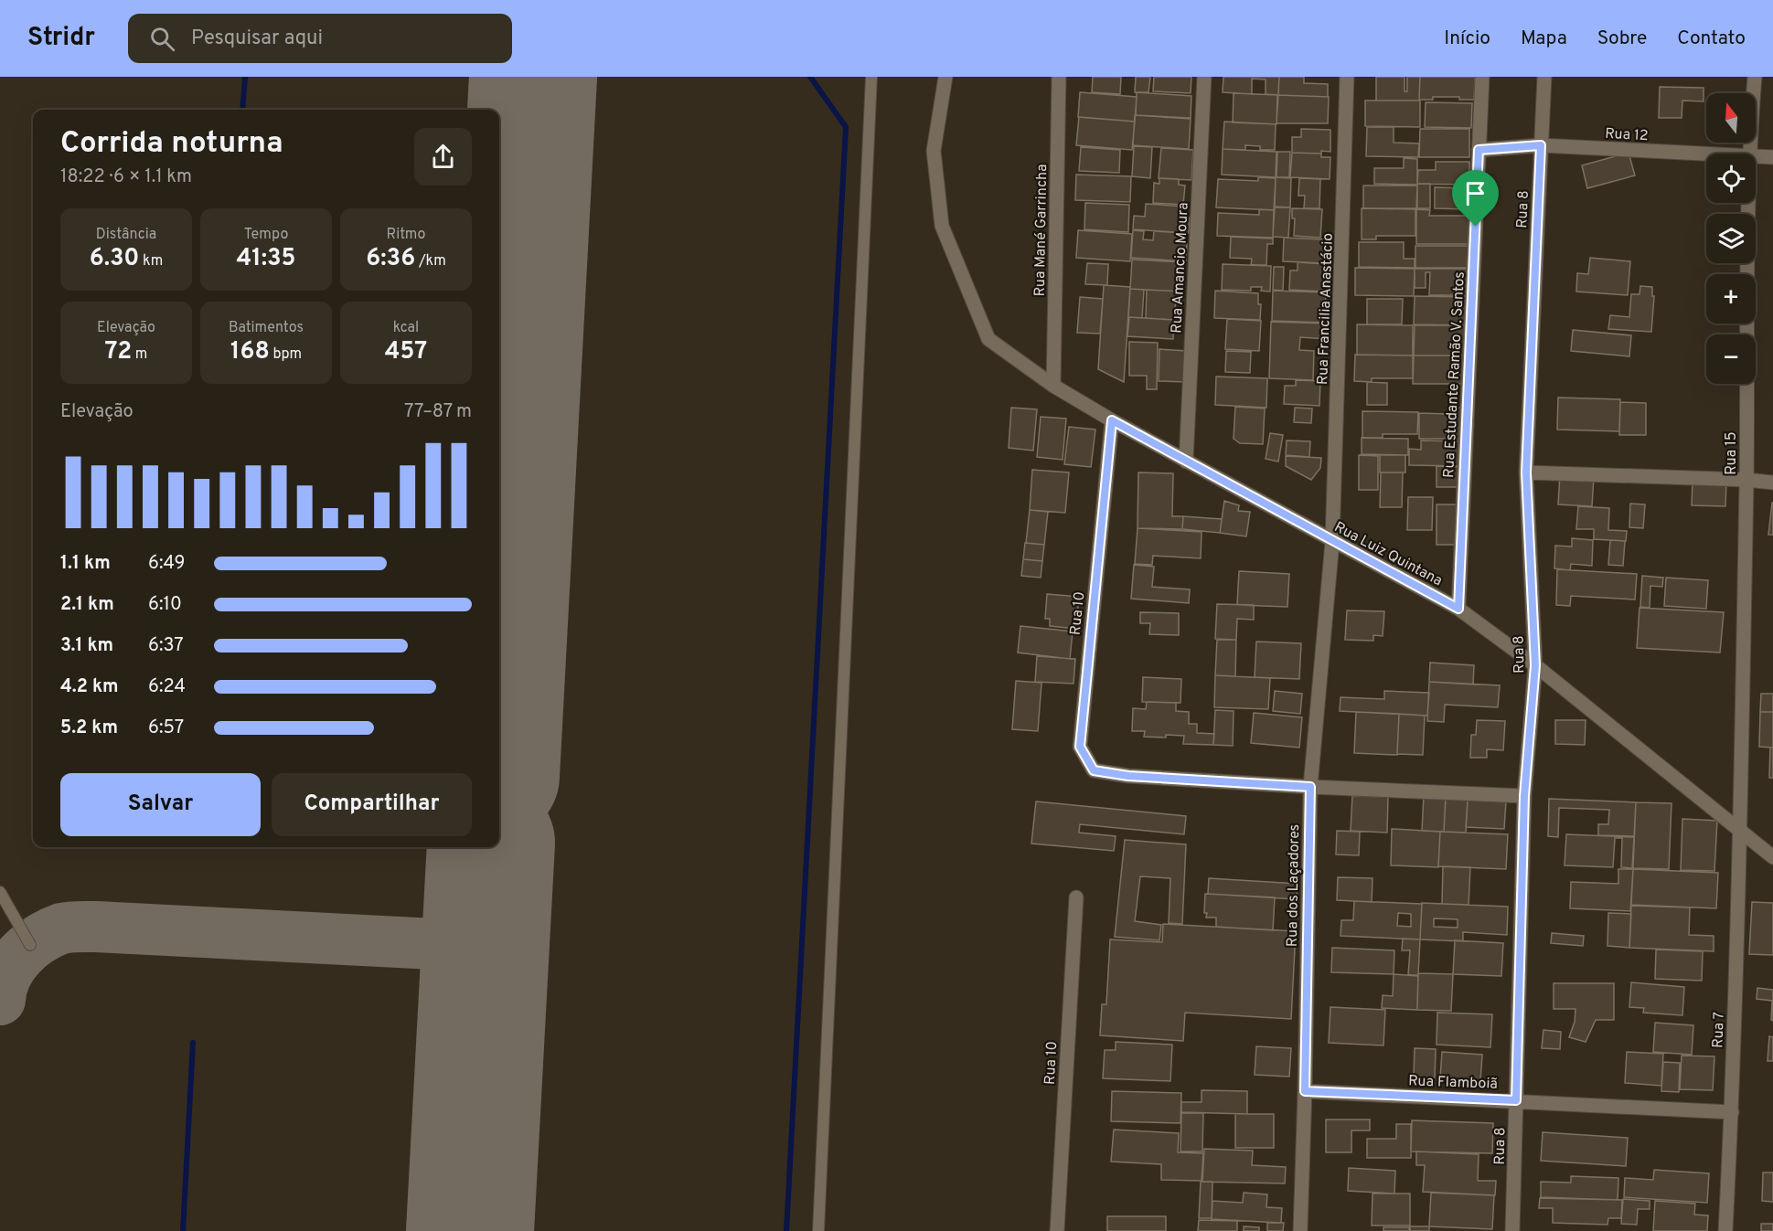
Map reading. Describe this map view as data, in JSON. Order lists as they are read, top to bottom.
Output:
{
  "streets": {
    "street": [
      "Rua 12",
      "Rua 8",
      "Rua Mané Garrincha",
      "Rua Amancio Moura",
      "Rua Francilia Anastácio",
      "Rua Estudante Ramão V. Santos",
      "Rua 15",
      "Rua Luiz Quintana",
      "Rua 10",
      "Rua dos Laçadores",
      "Rua 7",
      "Rua Flamboiã"
    ]
  },
  "crossings": [
    ["Rua 12", "Rua 8"],
    ["Rua 12", "Rua Estudante Ramão V. Santos"],
    ["Rua 8", "Rua Luiz Quintana"],
    ["Rua 8", "Rua Flamboiã"],
    ["Rua Mané Garrincha", "Rua Luiz Quintana"],
    ["Rua Amancio Moura", "Rua Luiz Quintana"],
    ["Rua Francilia Anastácio", "Rua Luiz Quintana"],
    ["Rua Francilia Anastácio", "Rua dos Laçadores"],
    ["Rua Estudante Ramão V. Santos", "Rua Luiz Quintana"],
    ["Rua 15", "Rua Luiz Quintana"],
    ["Rua 15", "Rua 7"],
    ["Rua Luiz Quintana", "Rua 10"],
    ["Rua Luiz Quintana", "Rua dos Laçadores"],
    ["Rua Luiz Quintana", "Rua 7"],
    ["Rua 10", "Rua dos Laçadores"],
    ["Rua dos Laçadores", "Rua Flamboiã"],
    ["Rua 7", "Rua Flamboiã"]
  ],
  "north": "top",
  "page": {
    "header": "Stridr",
    "search": "Pesquisar aqui",
    "nav": [
      "Início",
      "Mapa",
      "Sobre",
      "Contato"
    ],
    "map_buttons": ["+", "−"],
    "heading": ["Corrida noturna", "18:22 · 6 × 1.1 km"],
    "stats": [
      ["Distância", "6.30 km"],
      ["Tempo", "41:35"],
      ["Ritmo", "6:36 /km"],
      ["Elevação", "72 m"],
      ["Batimentos", "168 bpm"],
      ["kcal", "457"]
    ],
    "chart": ["Elevação", "77–87 m"],
    "list": [
      {
        "name": "1.1 km",
        "note": "6:49"
      },
      {
        "name": "2.1 km",
        "note": "6:10"
      },
      {
        "name": "3.1 km",
        "note": "6:37"
      },
      {
        "name": "4.2 km",
        "note": "6:24"
      },
      {
        "name": "5.2 km",
        "note": "6:57"
      }
    ],
    "buttons": ["Salvar", "Compartilhar"]
  }
}
